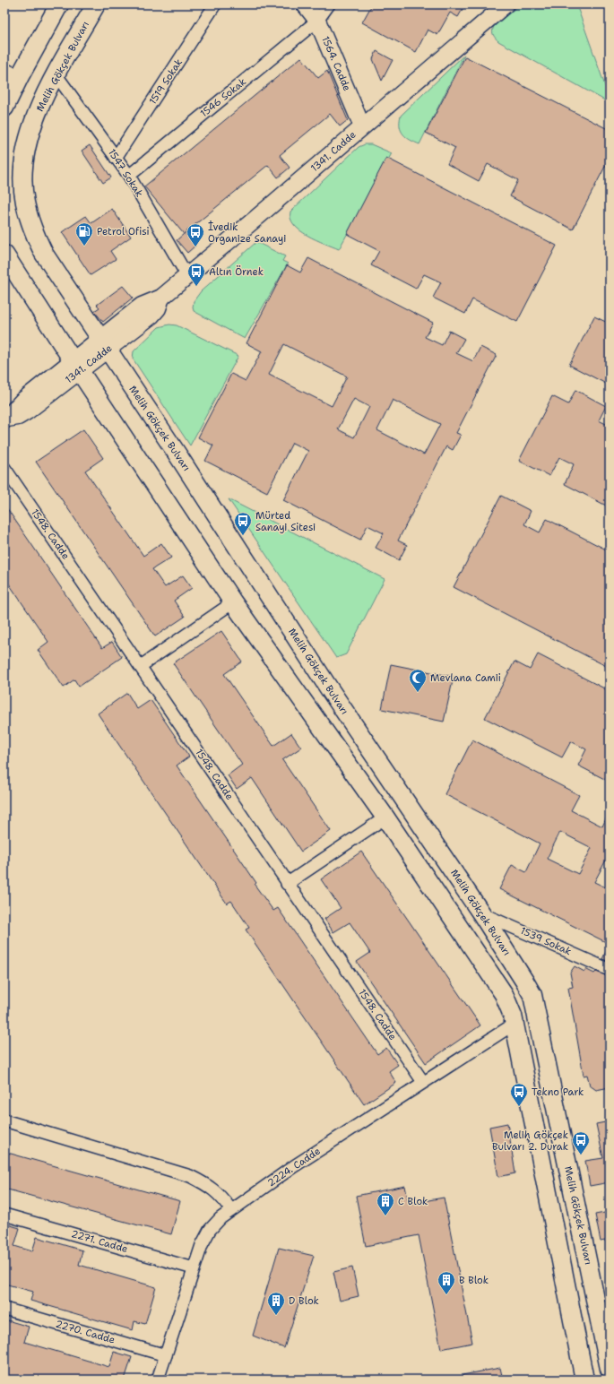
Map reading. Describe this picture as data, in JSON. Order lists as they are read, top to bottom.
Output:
{
  "streets": {
    "main road": ["Melih Gökçek Bulvarı"],
    "street": [
      "1564. Cadde",
      "1519 Sokak",
      "1546 Sokak",
      "1341. Cadde",
      "1547 Sokak",
      "1548. Cadde",
      "1539 Sokak",
      "2224. Cadde",
      "2271. Cadde",
      "2270. Cadde"
    ]
  },
  "crossings": [
    ["1564. Cadde", "1546 Sokak"],
    ["1564. Cadde", "1341. Cadde"],
    ["Melih Gökçek Bulvarı", "1341. Cadde"],
    ["Melih Gökçek Bulvarı", "1547 Sokak"],
    ["Melih Gökçek Bulvarı", "1539 Sokak"],
    ["1519 Sokak", "1547 Sokak"],
    ["1546 Sokak", "1547 Sokak"],
    ["1341. Cadde", "1547 Sokak"],
    ["1548. Cadde", "2224. Cadde"],
    ["2224. Cadde", "2271. Cadde"],
    ["2224. Cadde", "2270. Cadde"]
  ],
  "places": {
    "fuel station": ["Petrol Ofisi"],
    "bus stop": [
      "İvedik Organize Sanayi",
      "Altın Örnek",
      "Mürted Sanayi Sitesi",
      "Tekno Park",
      "Melih Gökçek Bulvarı 2. Durak"
    ],
    "mosque": ["Mevlana Camii"],
    "building": ["C Blok", "B Blok", "D Blok"]
  }
}
